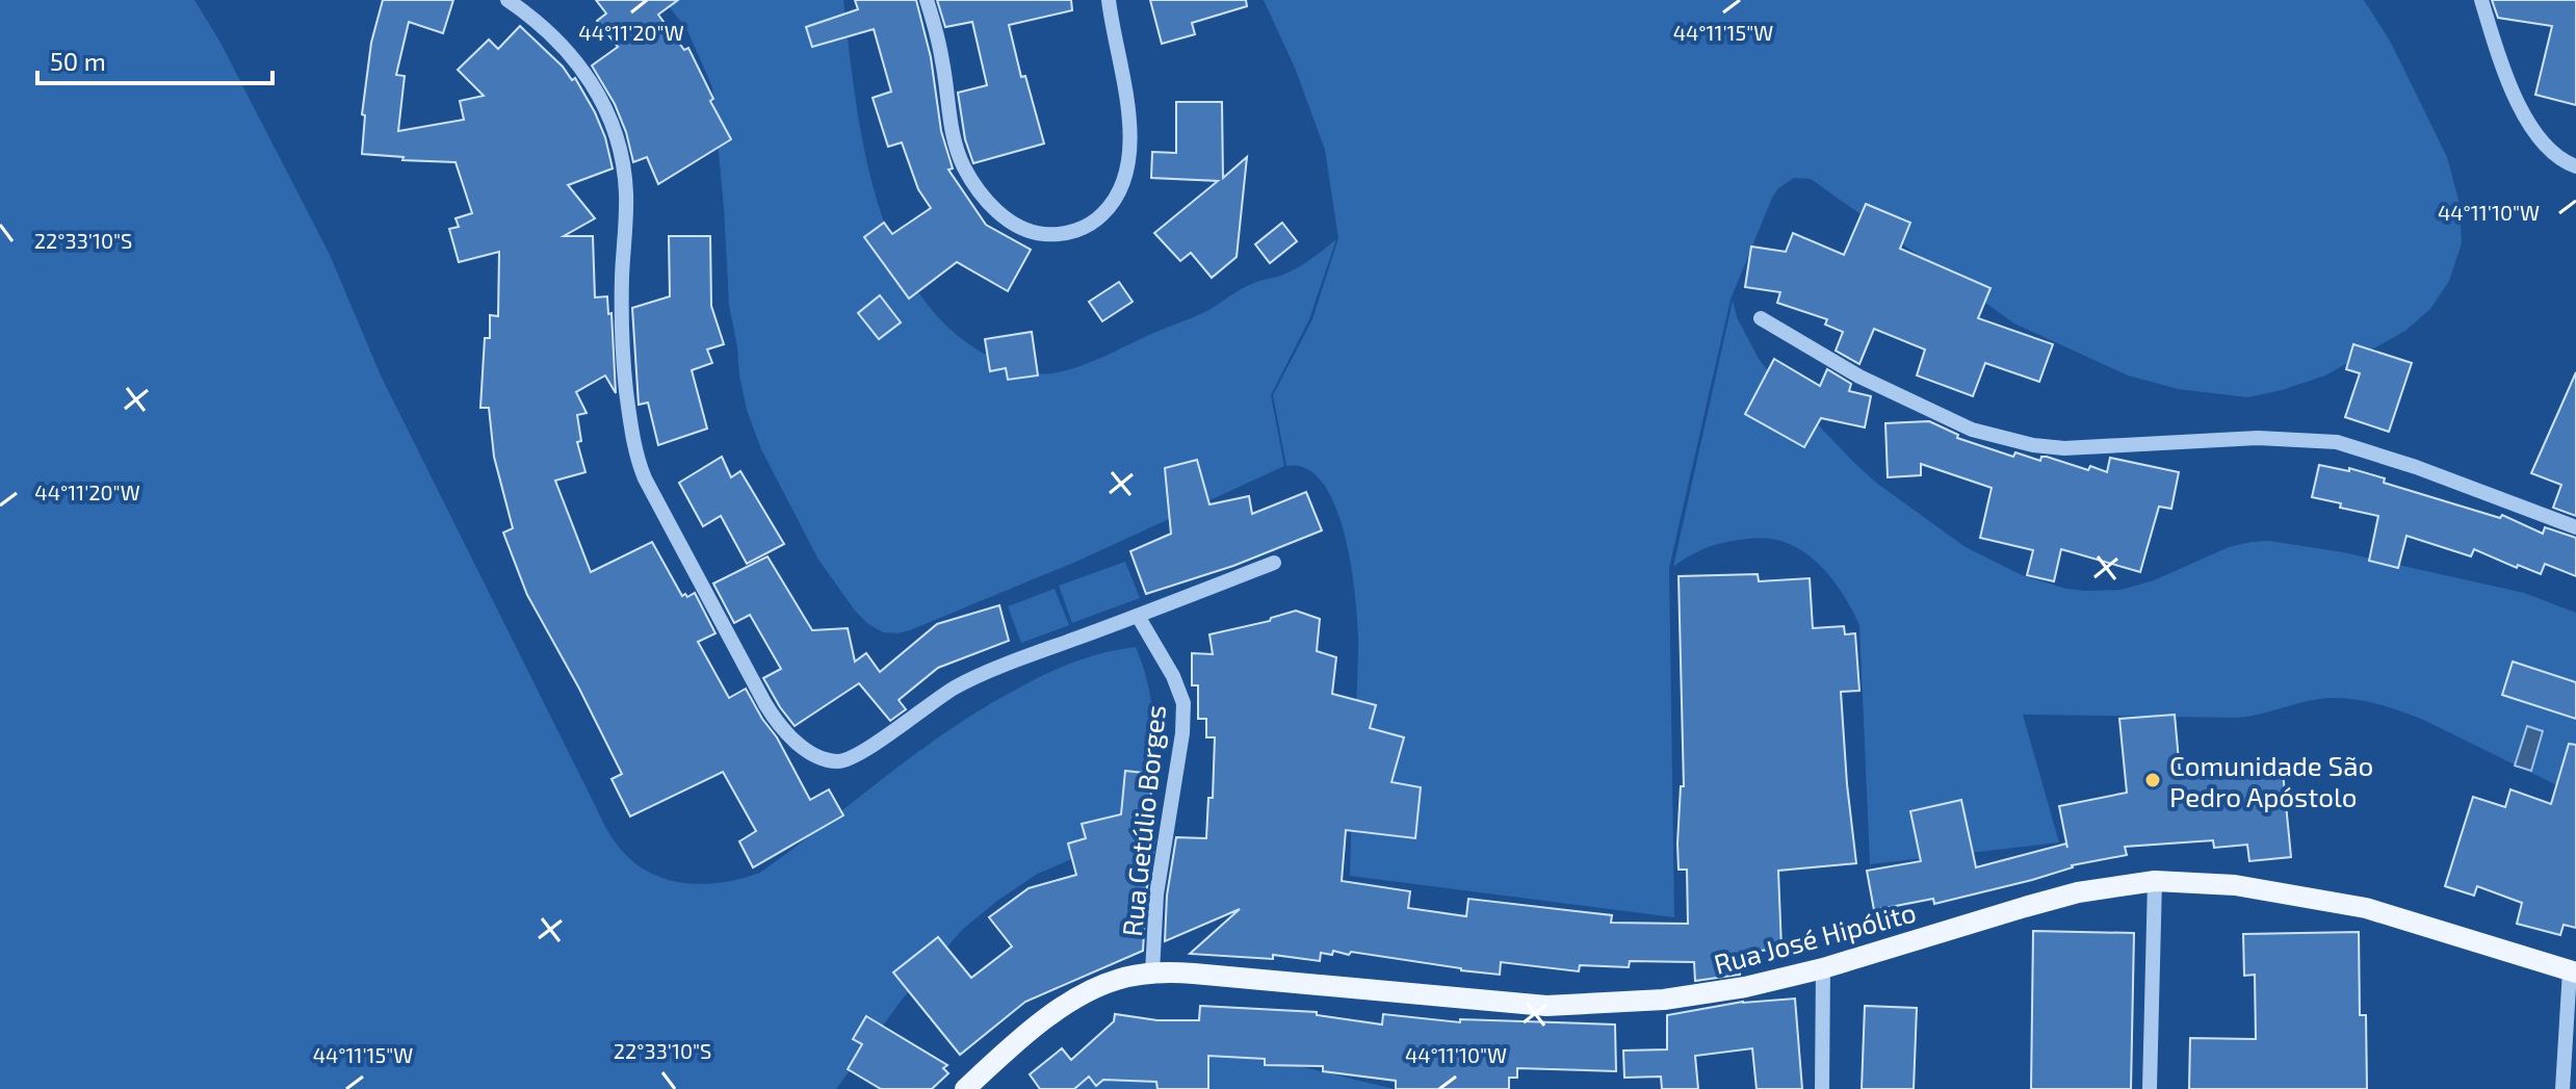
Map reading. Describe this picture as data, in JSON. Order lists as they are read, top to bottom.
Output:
{
  "streets": {
    "main road": ["Rua José Hipólito"],
    "street": ["Rua Getúlio Borges"]
  },
  "crossings": [
    ["Rua Getúlio Borges", "Rua José Hipólito"]
  ],
  "places": ["Comunidade São Pedro Apóstolo"],
  "scale_bar": "50 m",
  "coordinates": [
    "44°11'20\"W",
    "44°11'15\"W",
    "44°11'10\"W",
    "22°33'10\"S"
  ]
}
